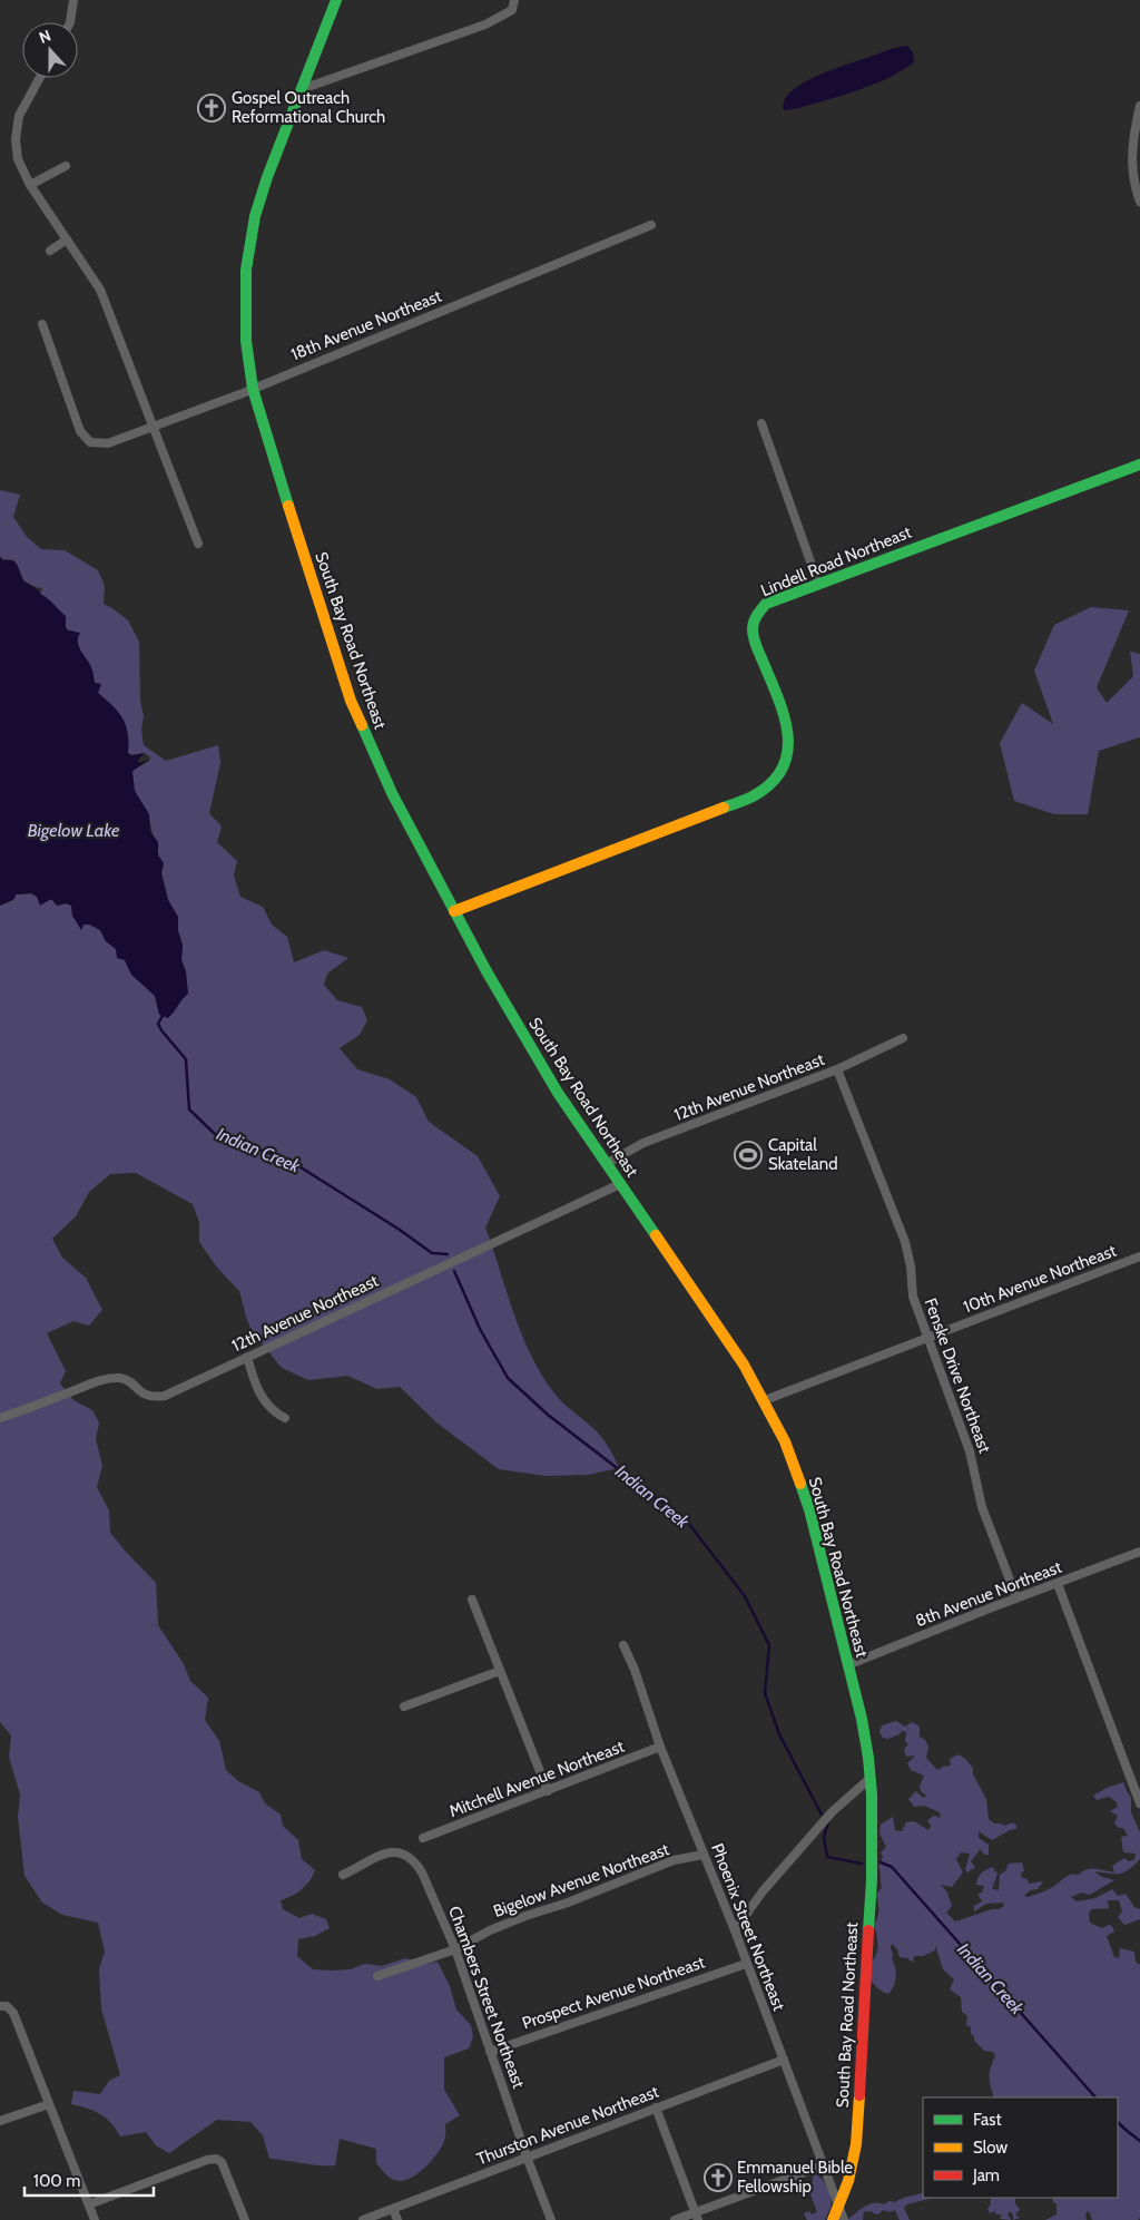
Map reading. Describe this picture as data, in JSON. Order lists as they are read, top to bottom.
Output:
{
  "streets": {
    "street": [
      "18th Avenue Northeast",
      "Lindell Road Northeast",
      "South Bay Road Northeast",
      "12th Avenue Northeast",
      "10th Avenue Northeast",
      "Fenske Drive Northeast",
      "8th Avenue Northeast",
      "Mitchell Avenue Northeast",
      "Bigelow Avenue Northeast",
      "Phoenix Street Northeast",
      "Prospect Avenue Northeast",
      "Chambers Street Northeast",
      "Thurston Avenue Northeast"
    ]
  },
  "crossings": [
    ["18th Avenue Northeast", "South Bay Road Northeast"],
    ["Lindell Road Northeast", "South Bay Road Northeast"],
    ["South Bay Road Northeast", "12th Avenue Northeast"],
    ["South Bay Road Northeast", "10th Avenue Northeast"],
    ["South Bay Road Northeast", "8th Avenue Northeast"],
    ["South Bay Road Northeast", "Phoenix Street Northeast"],
    ["12th Avenue Northeast", "Fenske Drive Northeast"],
    ["10th Avenue Northeast", "Fenske Drive Northeast"],
    ["Fenske Drive Northeast", "8th Avenue Northeast"],
    ["Mitchell Avenue Northeast", "Phoenix Street Northeast"],
    ["Bigelow Avenue Northeast", "Phoenix Street Northeast"],
    ["Bigelow Avenue Northeast", "Chambers Street Northeast"],
    ["Phoenix Street Northeast", "Prospect Avenue Northeast"],
    ["Phoenix Street Northeast", "Thurston Avenue Northeast"],
    ["Prospect Avenue Northeast", "Chambers Street Northeast"],
    ["Chambers Street Northeast", "Thurston Avenue Northeast"]
  ],
  "water": ["Bigelow Lake", "Indian Creek"],
  "places": {
    "church": ["Gospel Outreach Reformational Church", "Emmanuel Bible Fellowship"],
    "sports": ["Capital Skateland"]
  },
  "legend": ["Fast", "Slow", "Jam"],
  "scale_bar": "100 m",
  "north": "top"
}
